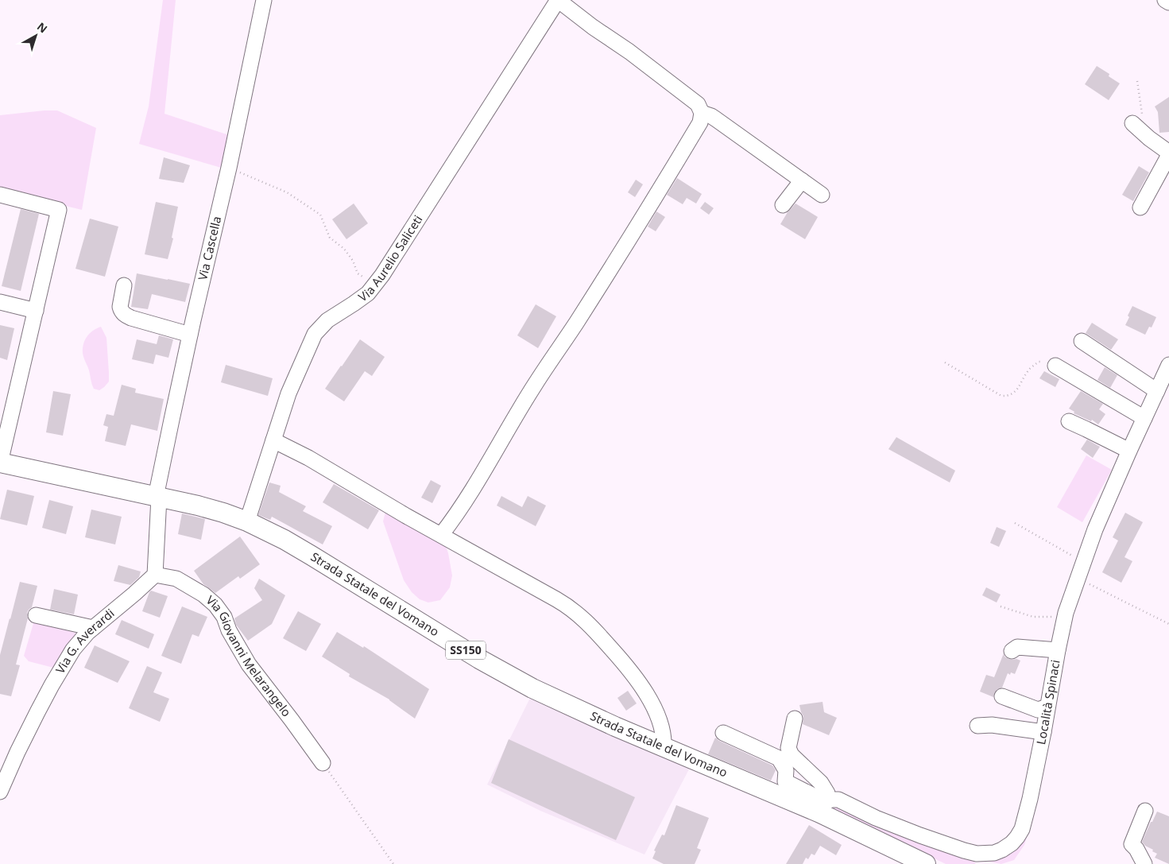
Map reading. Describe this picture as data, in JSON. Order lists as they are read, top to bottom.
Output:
{
  "streets": {
    "main road": ["Strada Statale del Vomano", "SS150"],
    "street": [
      "Via Cascella",
      "Via Aurelio Saliceti",
      "Via G. Averardi",
      "Via Giovanni Melarangelo",
      "Località Spinaci"
    ]
  },
  "crossings": [
    ["Via Cascella", "Strada Statale del Vomano"],
    ["Via Aurelio Saliceti", "Strada Statale del Vomano"],
    ["Strada Statale del Vomano", "Località Spinaci"],
    ["Via G. Averardi", "Via Giovanni Melarangelo"]
  ],
  "north": "top right"
}
